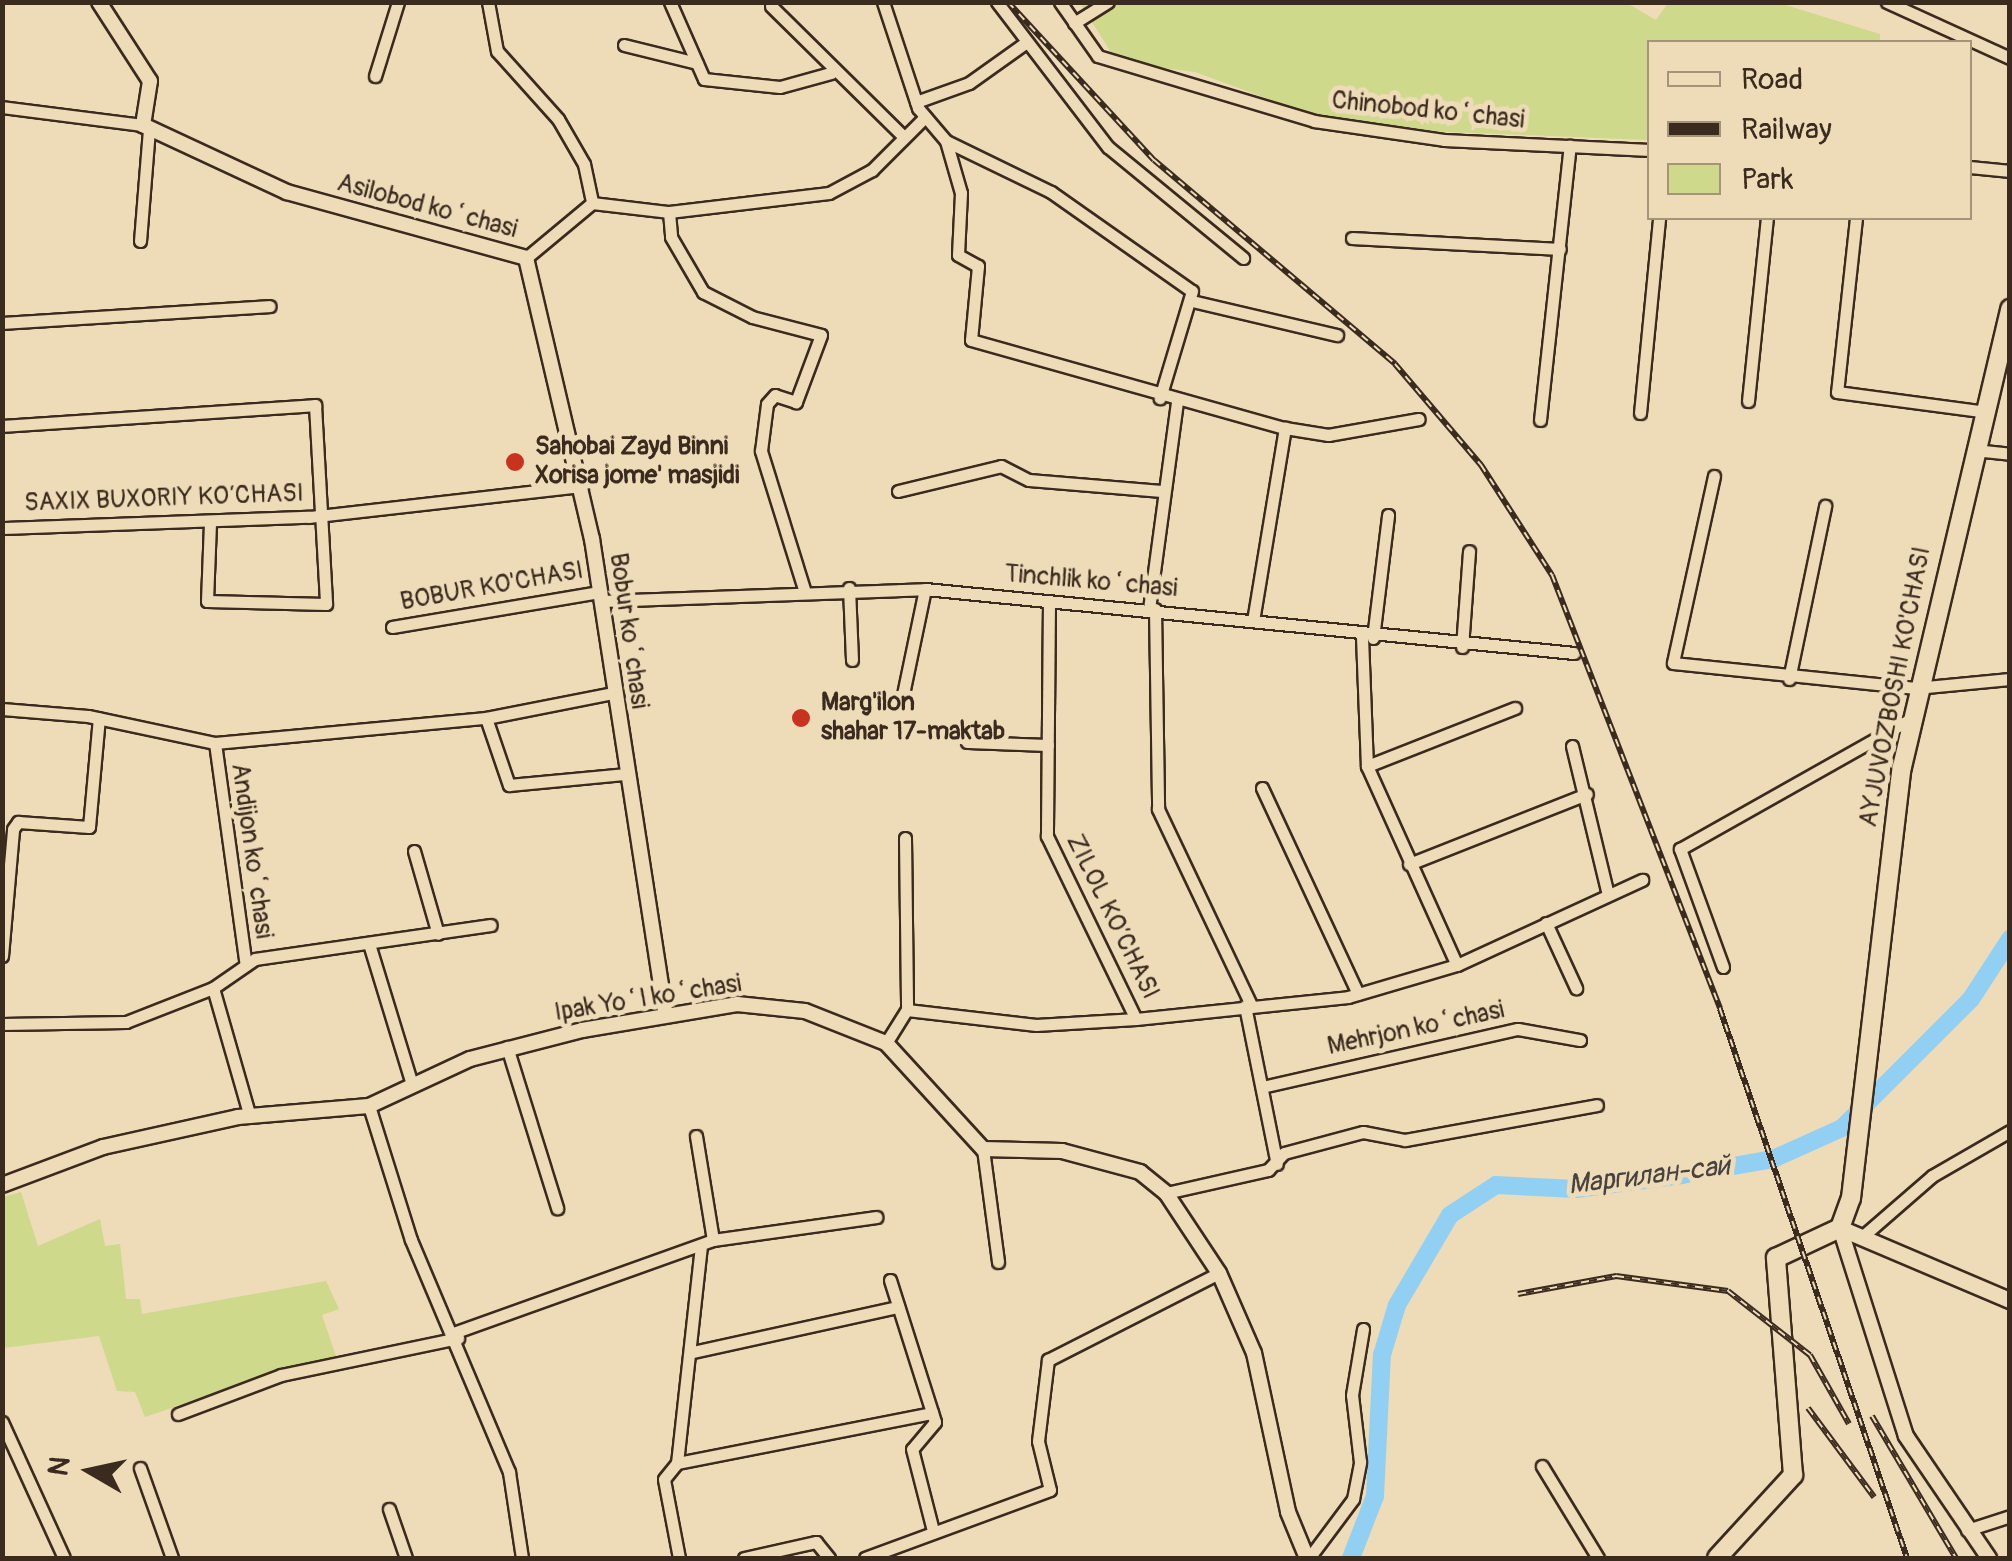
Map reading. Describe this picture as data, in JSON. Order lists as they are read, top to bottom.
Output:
{
  "streets": {
    "main road": ["AYJUVOZBOSHI KO'CHASI"],
    "street": [
      "Chinobod koʻchasi",
      "Asilobod koʻchasi",
      "SAXIX BUXORIY KO‘CHASI",
      "Tinchlik koʻchasi",
      "BOBUR KO'CHASI",
      "Bobur koʻchasi",
      "Andijon koʻchasi",
      "ZILOL KO‘CHASI",
      "Ipak Yoʻl koʻchasi",
      "Mehrjon koʻchasi"
    ]
  },
  "crossings": [
    ["Asilobod koʻchasi", "Bobur koʻchasi"],
    ["SAXIX BUXORIY KO‘CHASI", "Bobur koʻchasi"],
    ["Tinchlik koʻchasi", "BOBUR KO'CHASI"],
    ["Tinchlik koʻchasi", "Bobur koʻchasi"],
    ["Tinchlik koʻchasi", "ZILOL KO‘CHASI"],
    ["BOBUR KO'CHASI", "Bobur koʻchasi"],
    ["Bobur koʻchasi", "Ipak Yoʻl koʻchasi"]
  ],
  "water": ["Маргилан-сай"],
  "places": ["Sahobai Zayd Binni Xorisa jome' masjidi", "Marg'ilon shahar 17-maktab"],
  "legend": ["Road", "Railway", "Park"],
  "north": "left"
}
